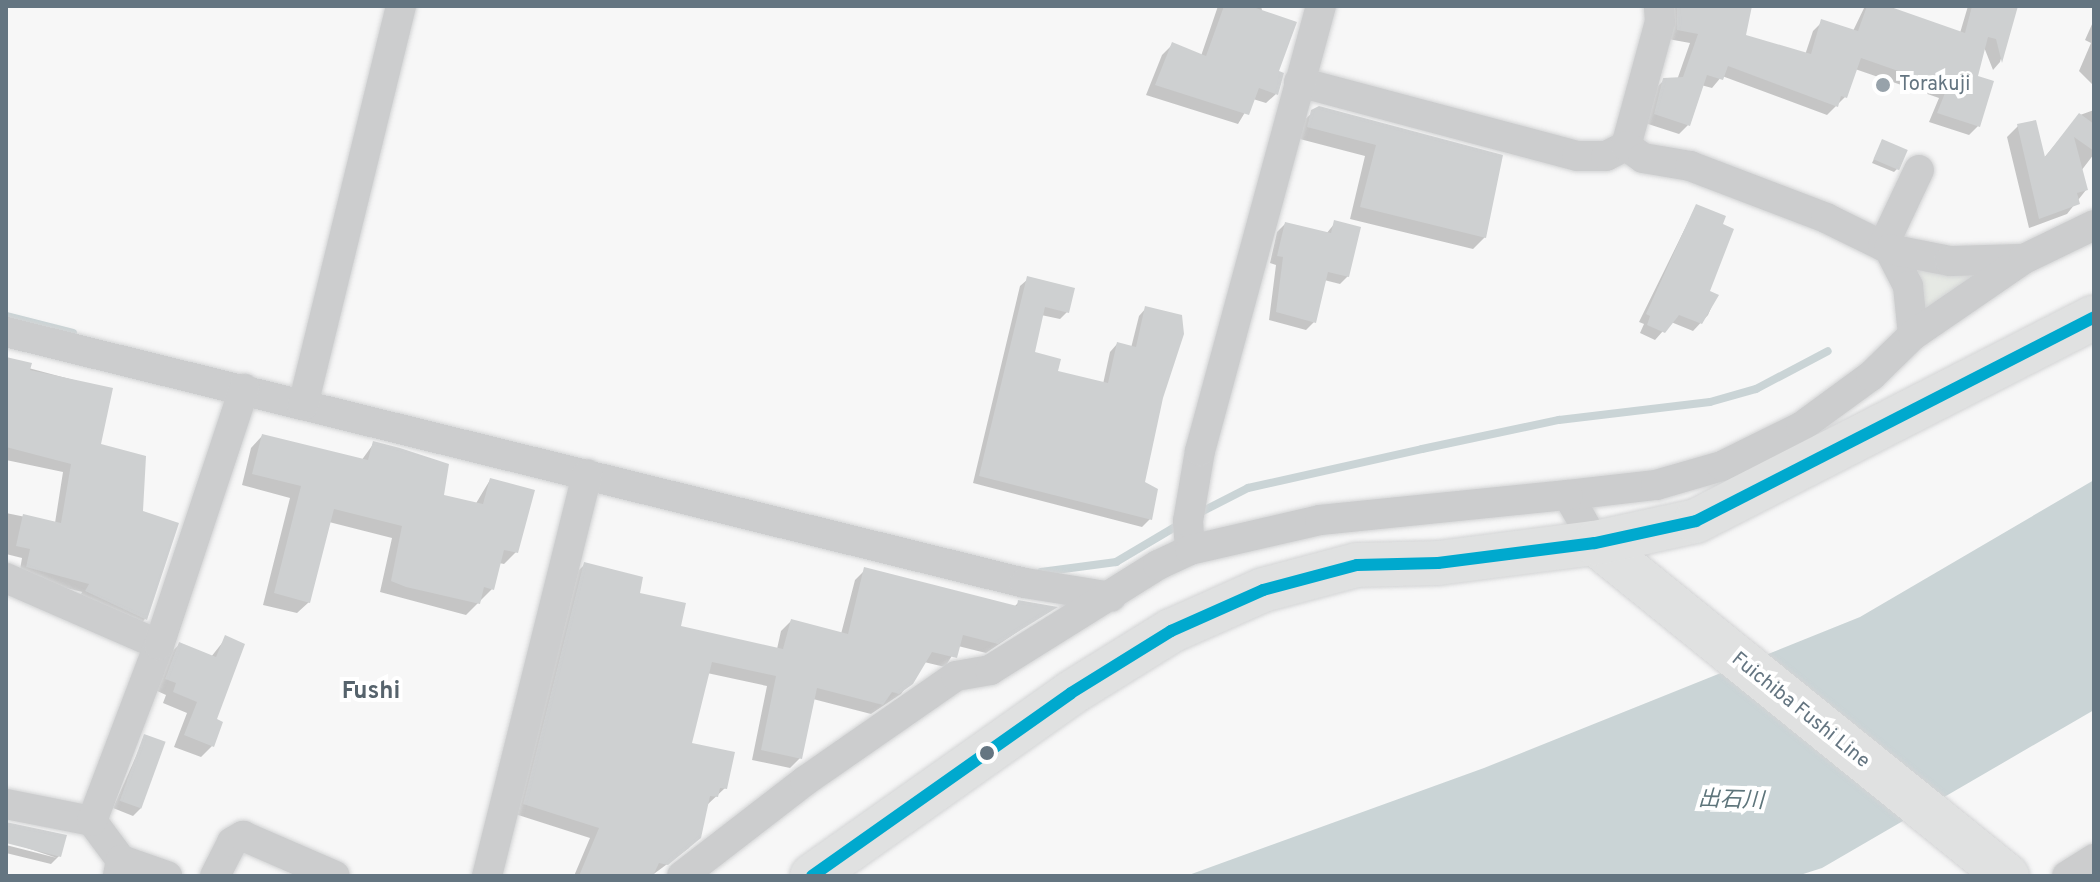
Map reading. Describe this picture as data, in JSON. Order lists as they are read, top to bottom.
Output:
{
  "streets": {
    "main road": ["Fuichiba Fushi Line"]
  },
  "districts": ["Fushi"],
  "water": ["出石川"],
  "places": ["Torakuji"]
}
